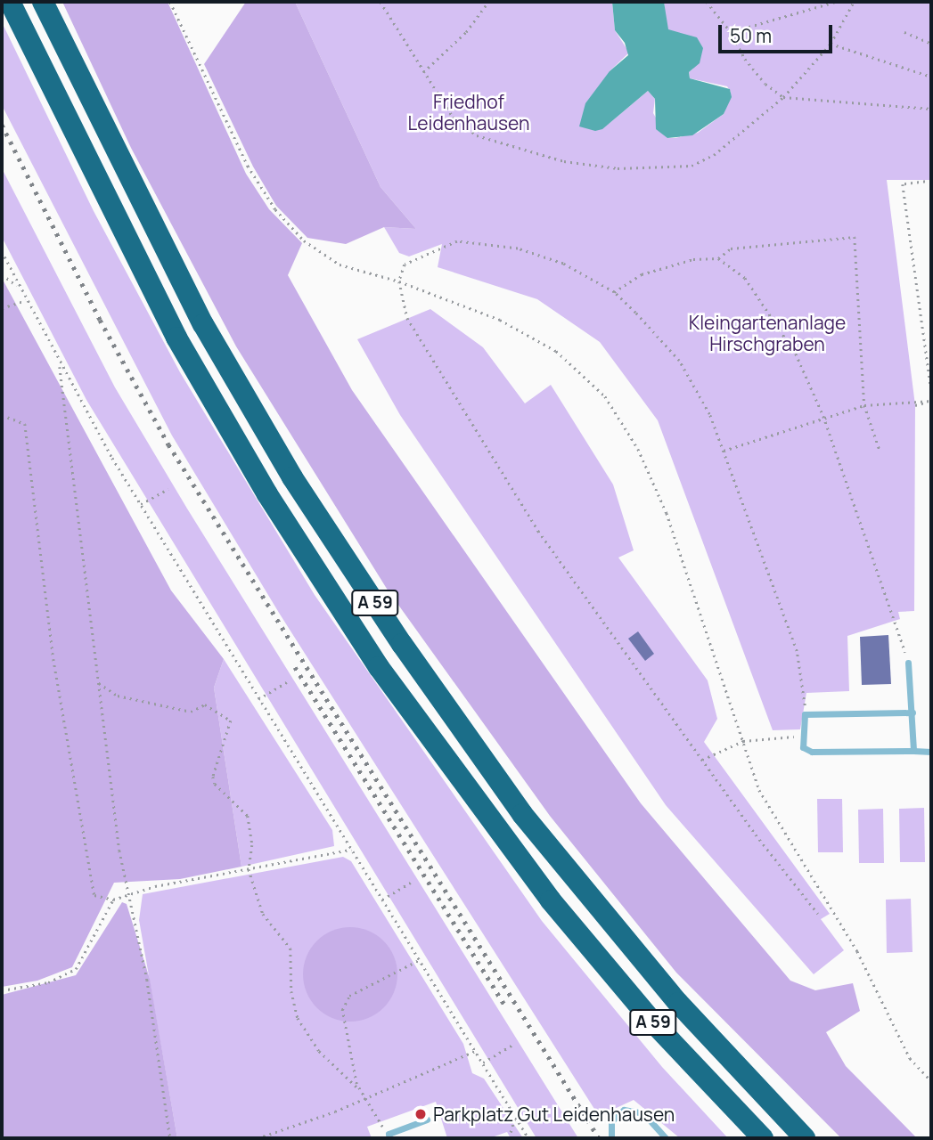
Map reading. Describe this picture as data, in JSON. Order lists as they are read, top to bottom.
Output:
{
  "streets": {
    "highway": ["A 59"]
  },
  "parks": ["Friedhof Leidenhausen", "Kleingartenanlage Hirschgraben"],
  "places": ["Parkplatz Gut Leidenhausen"],
  "scale_bar": "50 m"
}
